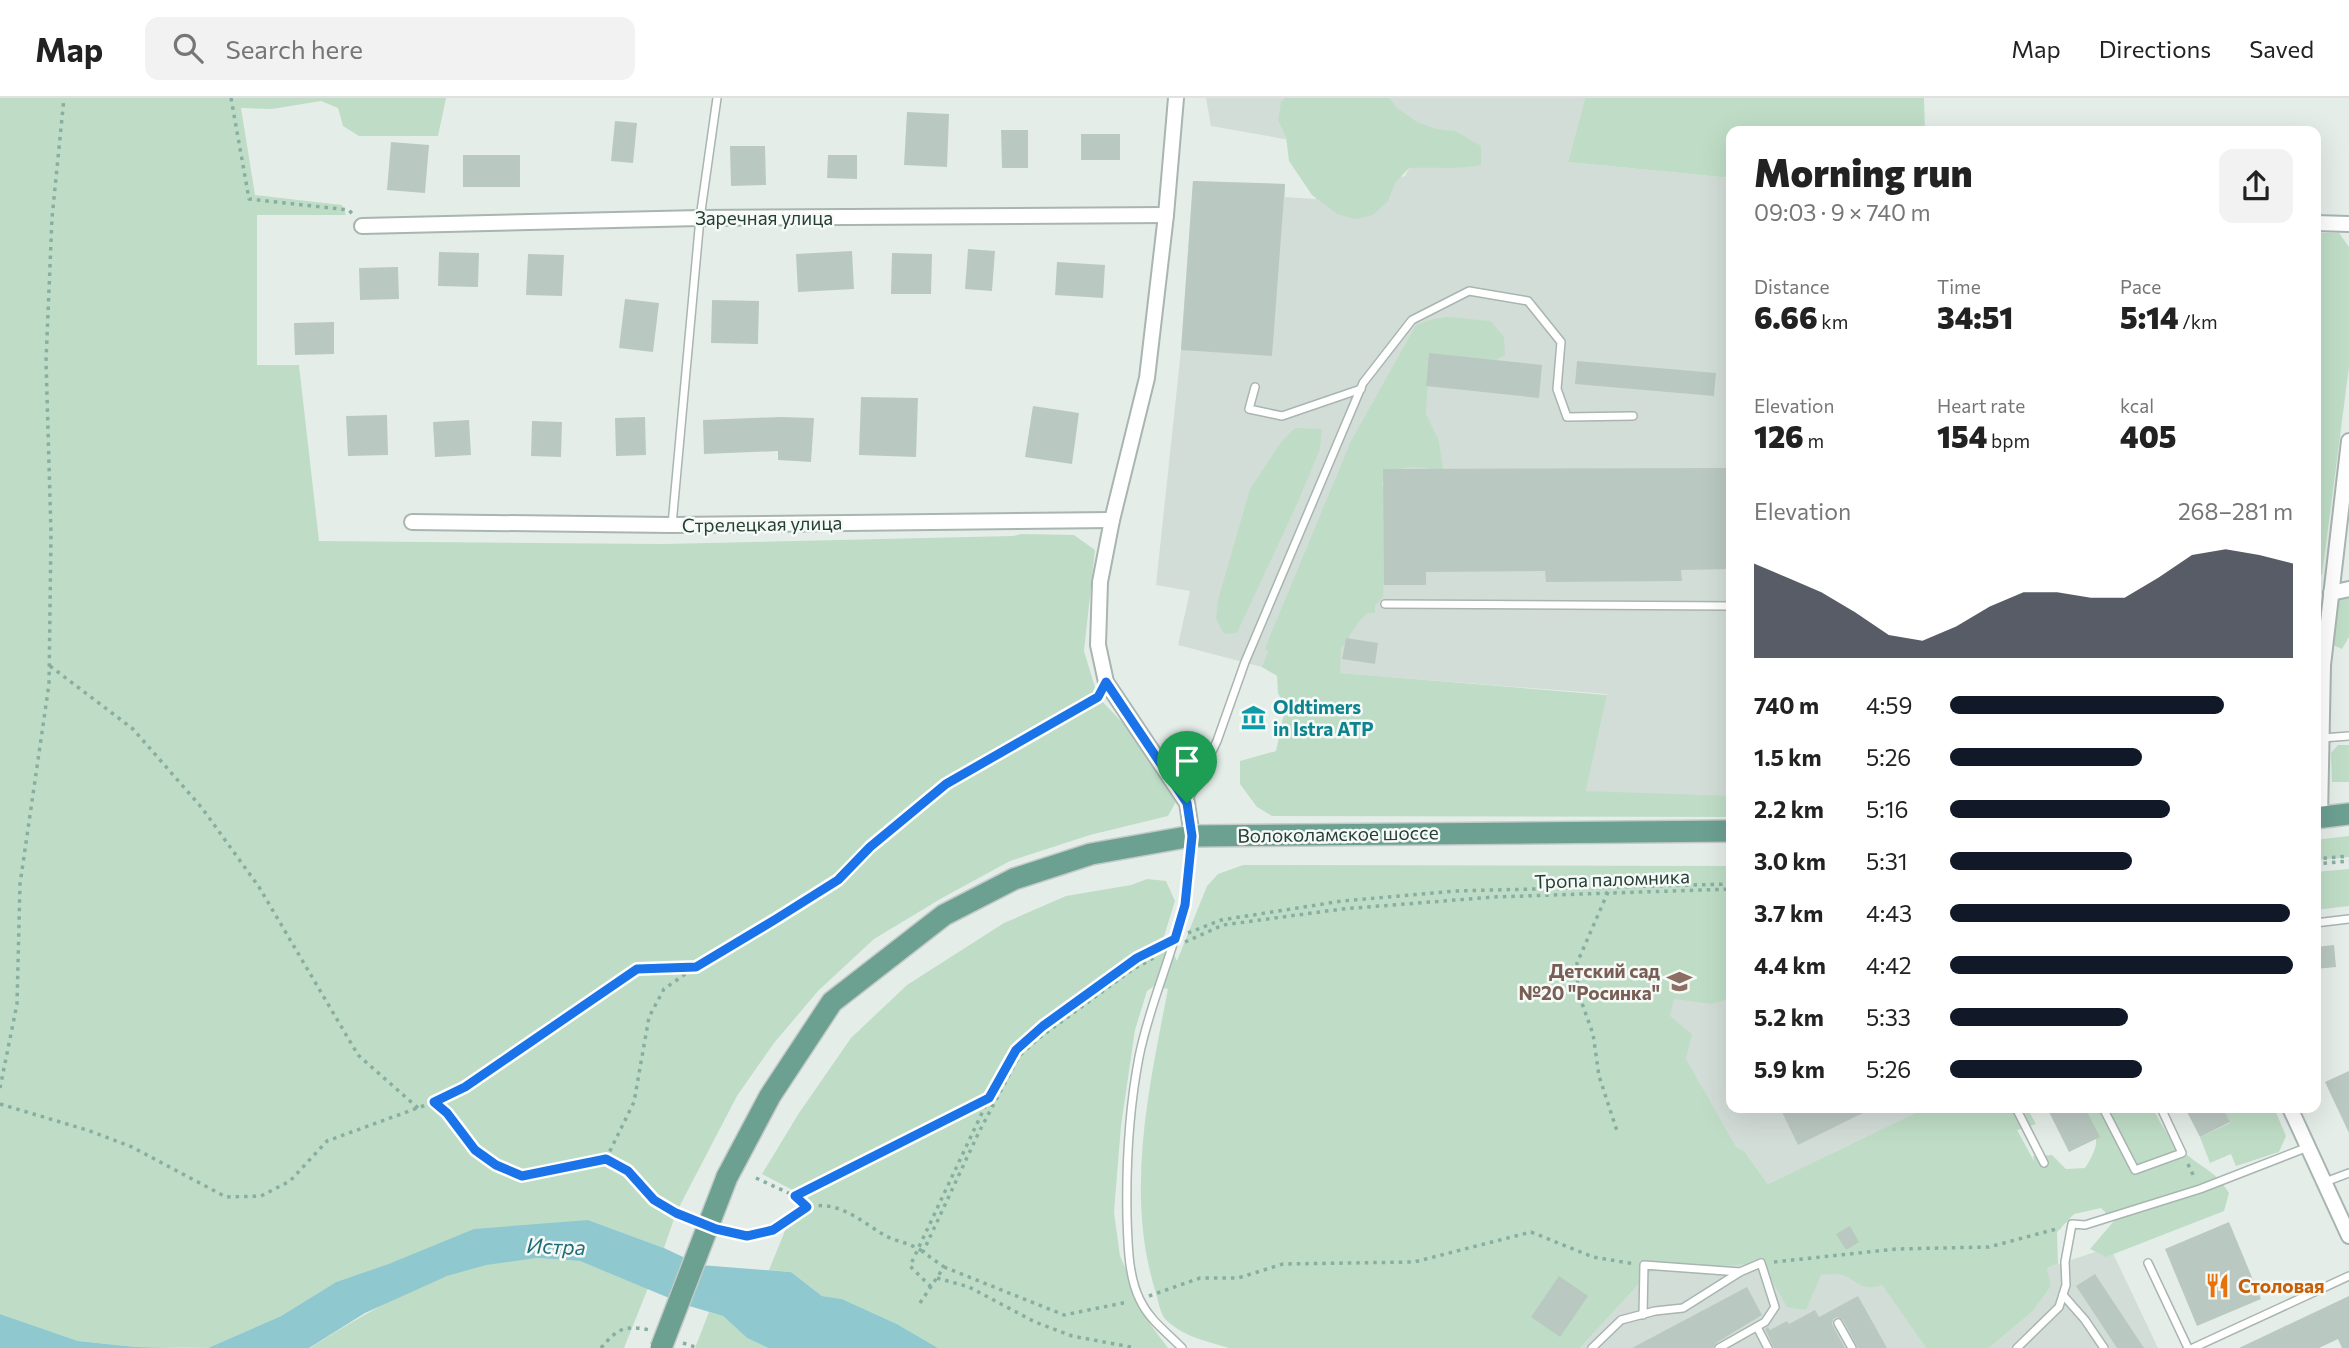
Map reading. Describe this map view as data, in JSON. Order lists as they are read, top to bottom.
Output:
{
  "streets": {
    "main road": ["Волоколамское шоссе"],
    "street": ["Заречная улица", "Стрелецкая улица"],
    "path": ["Тропа паломника"]
  },
  "water": ["Истра"],
  "places": {
    "museum": ["Oldtimers in Istra ATP"],
    "school or university": ["Детский сад №20 \"Росинка\""],
    "restaurant": ["Столовая"]
  },
  "page": {
    "header": "Map",
    "search": "Search here",
    "nav": ["Map", "Directions", "Saved"],
    "heading": ["Morning run", "09:03 · 9 × 740 m"],
    "stats": [
      ["Distance", "6.66 km"],
      ["Time", "34:51"],
      ["Pace", "5:14 /km"],
      ["Elevation", "126 m"],
      ["Heart rate", "154 bpm"],
      ["kcal", "405"]
    ],
    "chart": ["Elevation", "268–281 m"],
    "list": [
      {
        "name": "740 m",
        "note": "4:59"
      },
      {
        "name": "1.5 km",
        "note": "5:26"
      },
      {
        "name": "2.2 km",
        "note": "5:16"
      },
      {
        "name": "3.0 km",
        "note": "5:31"
      },
      {
        "name": "3.7 km",
        "note": "4:43"
      },
      {
        "name": "4.4 km",
        "note": "4:42"
      },
      {
        "name": "5.2 km",
        "note": "5:33"
      },
      {
        "name": "5.9 km",
        "note": "5:26"
      }
    ]
  }
}
